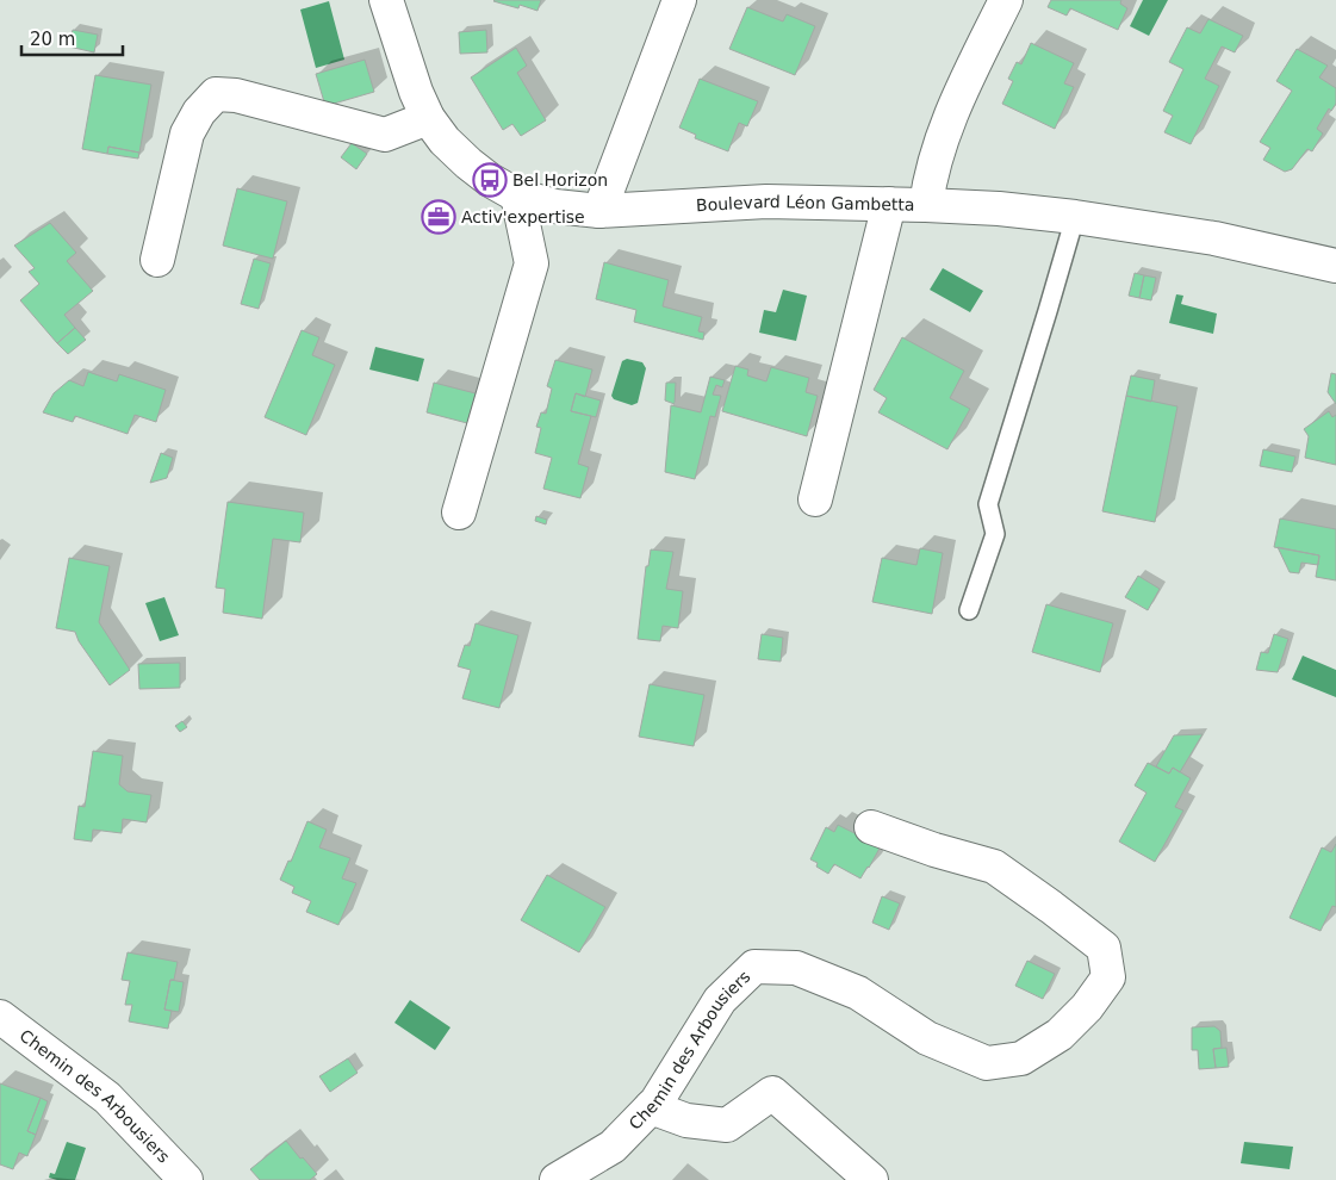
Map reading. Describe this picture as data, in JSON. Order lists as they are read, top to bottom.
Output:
{
  "streets": {
    "street": ["Boulevard Léon Gambetta", "Chemin des Arbousiers"]
  },
  "places": {
    "bus stop": ["Bel Horizon"],
    "office": ["Activ'expertise"]
  },
  "scale_bar": "20 m"
}
